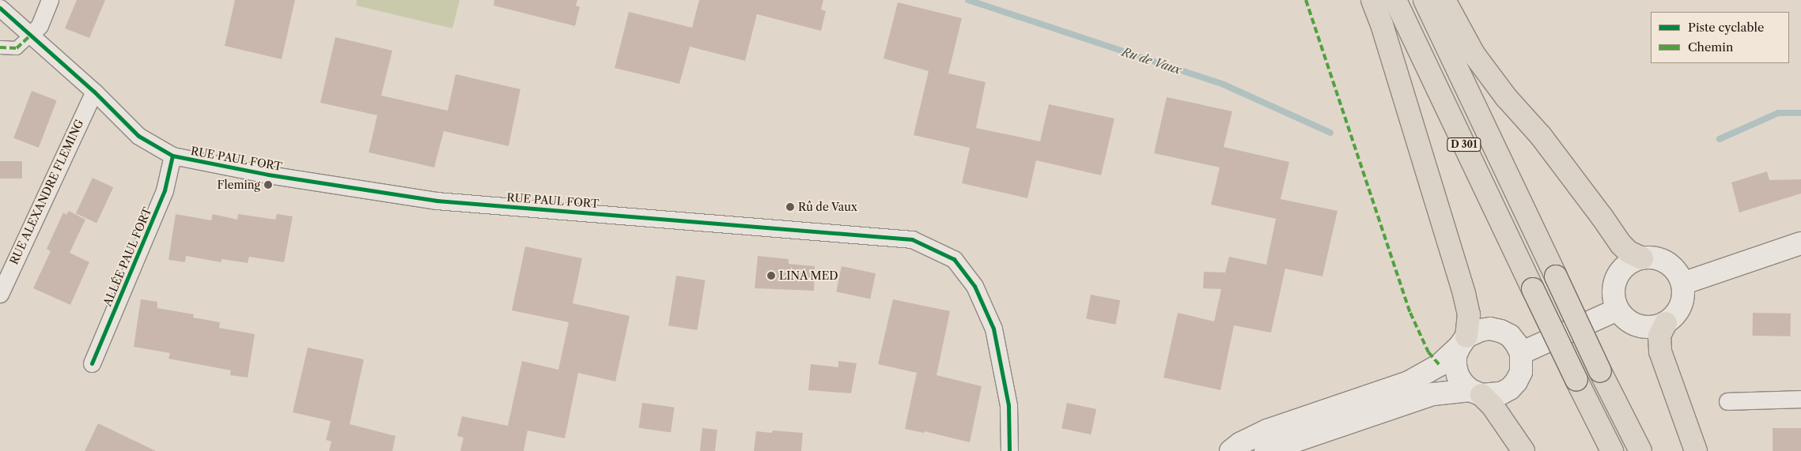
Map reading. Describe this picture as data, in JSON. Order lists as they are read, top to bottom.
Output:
{
  "streets": {
    "highway": ["D 301"],
    "street": ["RUE PAUL FORT", "RUE ALEXANDRE FLEMING", "ALLÉE PAUL FORT"]
  },
  "crossings": [
    ["RUE PAUL FORT", "RUE ALEXANDRE FLEMING"],
    ["RUE PAUL FORT", "ALLÉE PAUL FORT"]
  ],
  "water": ["Ru de Vaux"],
  "places": ["Fleming", "Rû de Vaux", "LINA MED"],
  "legend": ["Piste cyclable", "Chemin"]
}
